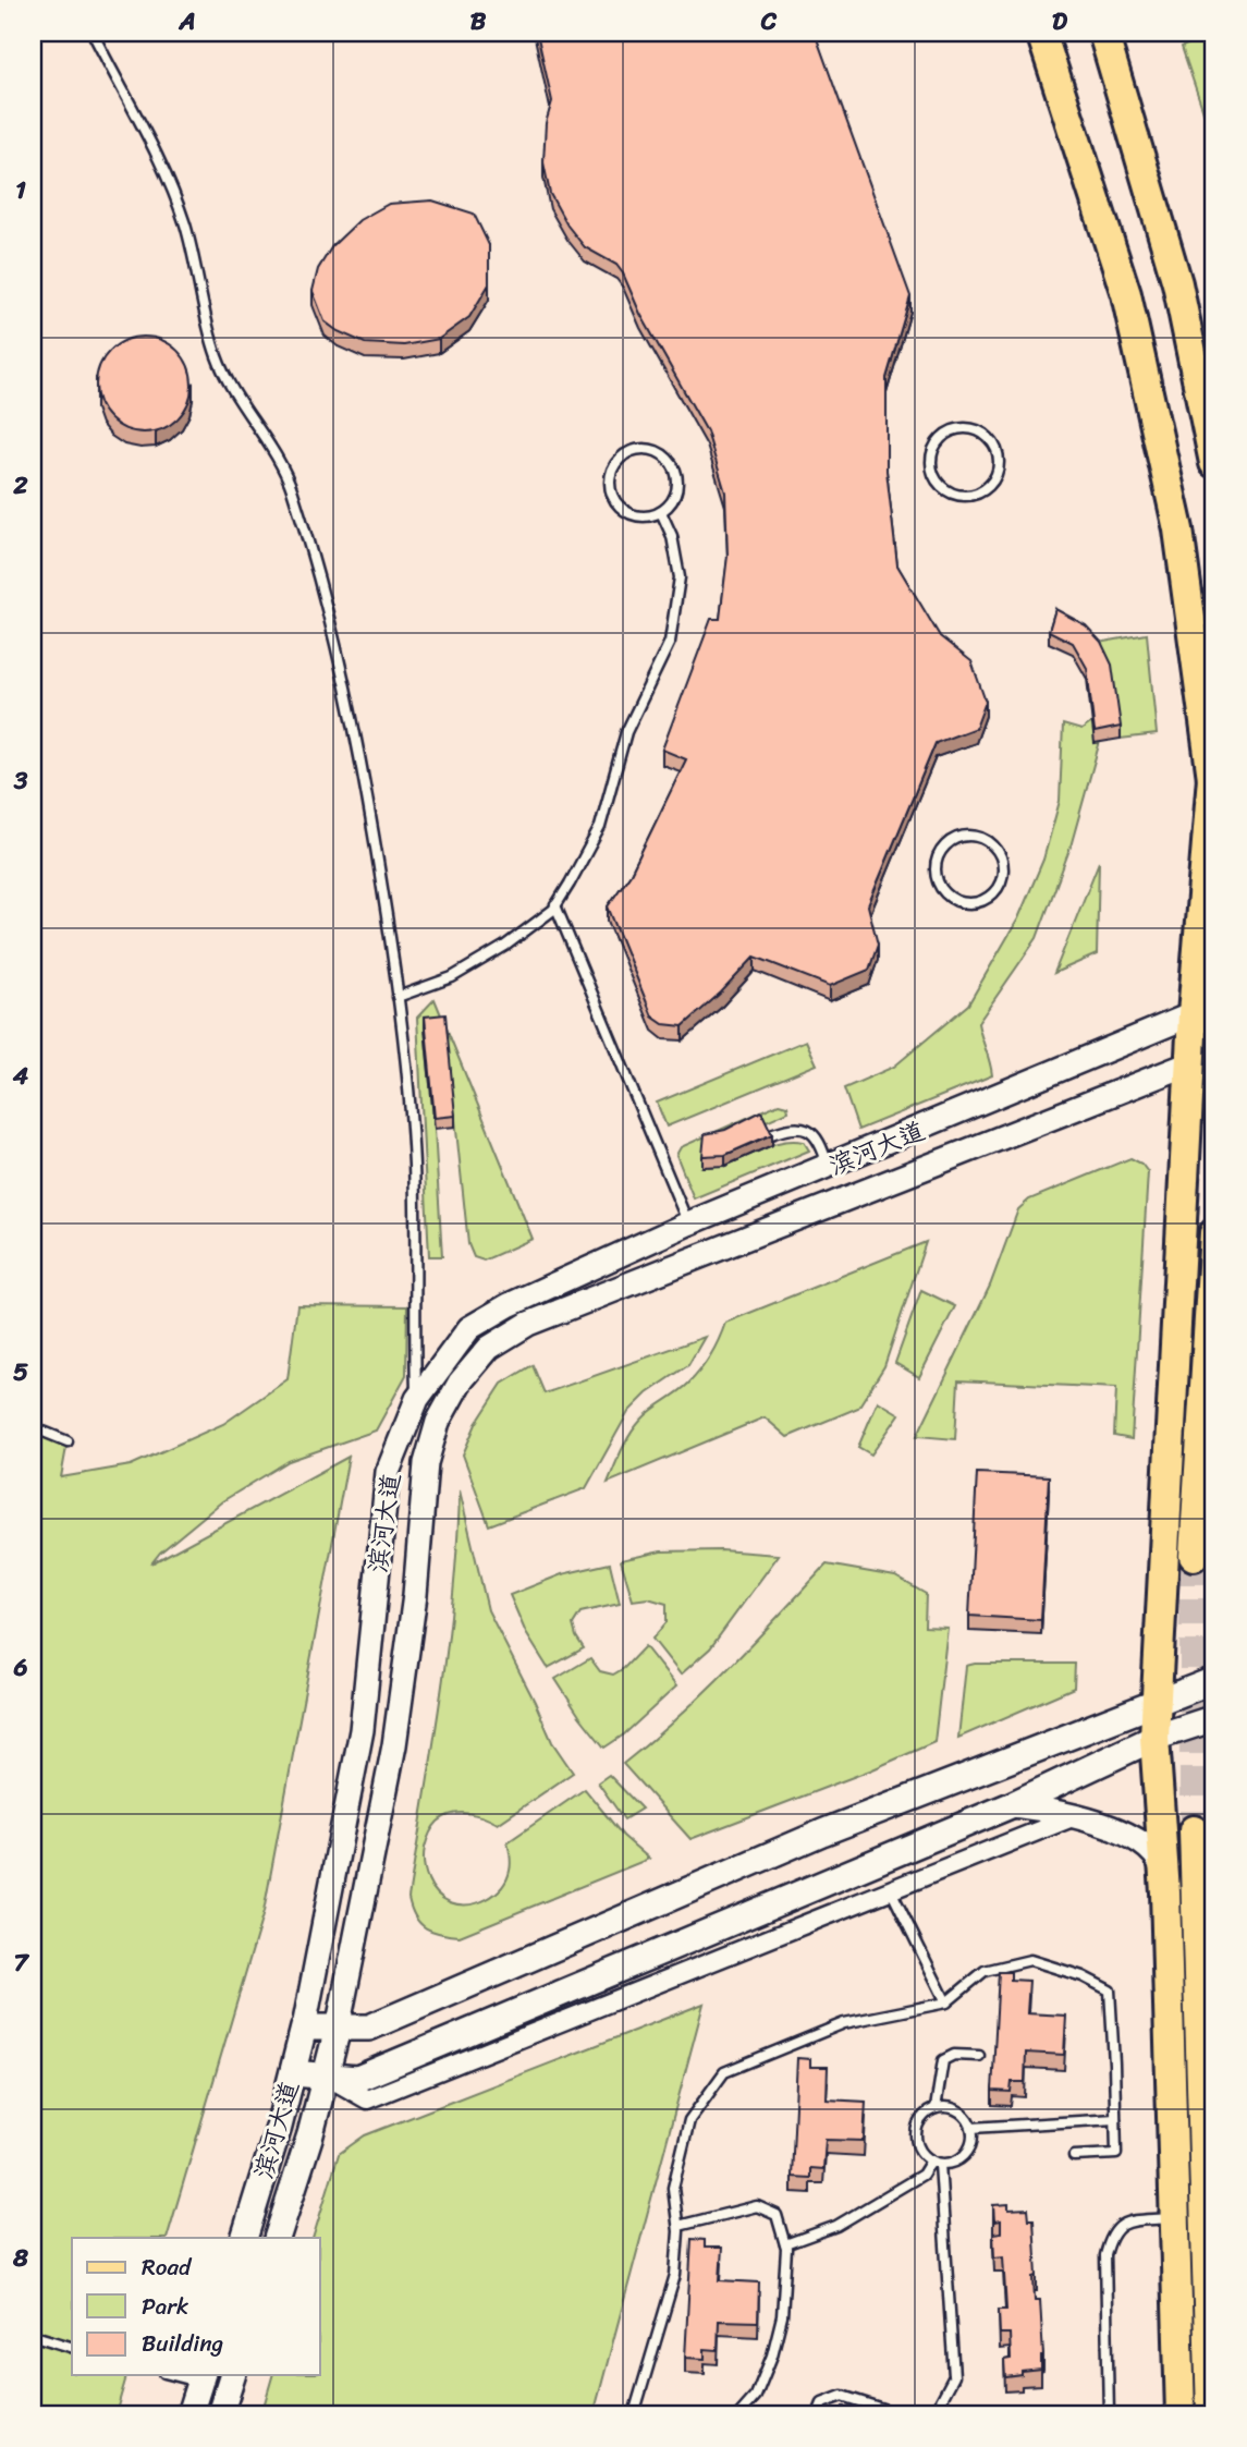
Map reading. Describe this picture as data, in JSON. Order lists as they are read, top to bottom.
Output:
{
  "streets": {
    "main road": ["滨河大道"]
  },
  "legend": ["Road", "Park", "Building"],
  "grid": {
    "columns": [
      "A",
      "B",
      "C",
      "D"
    ],
    "rows": [
      "1",
      "2",
      "3",
      "4",
      "5",
      "6",
      "7",
      "8"
    ]
  }
}
